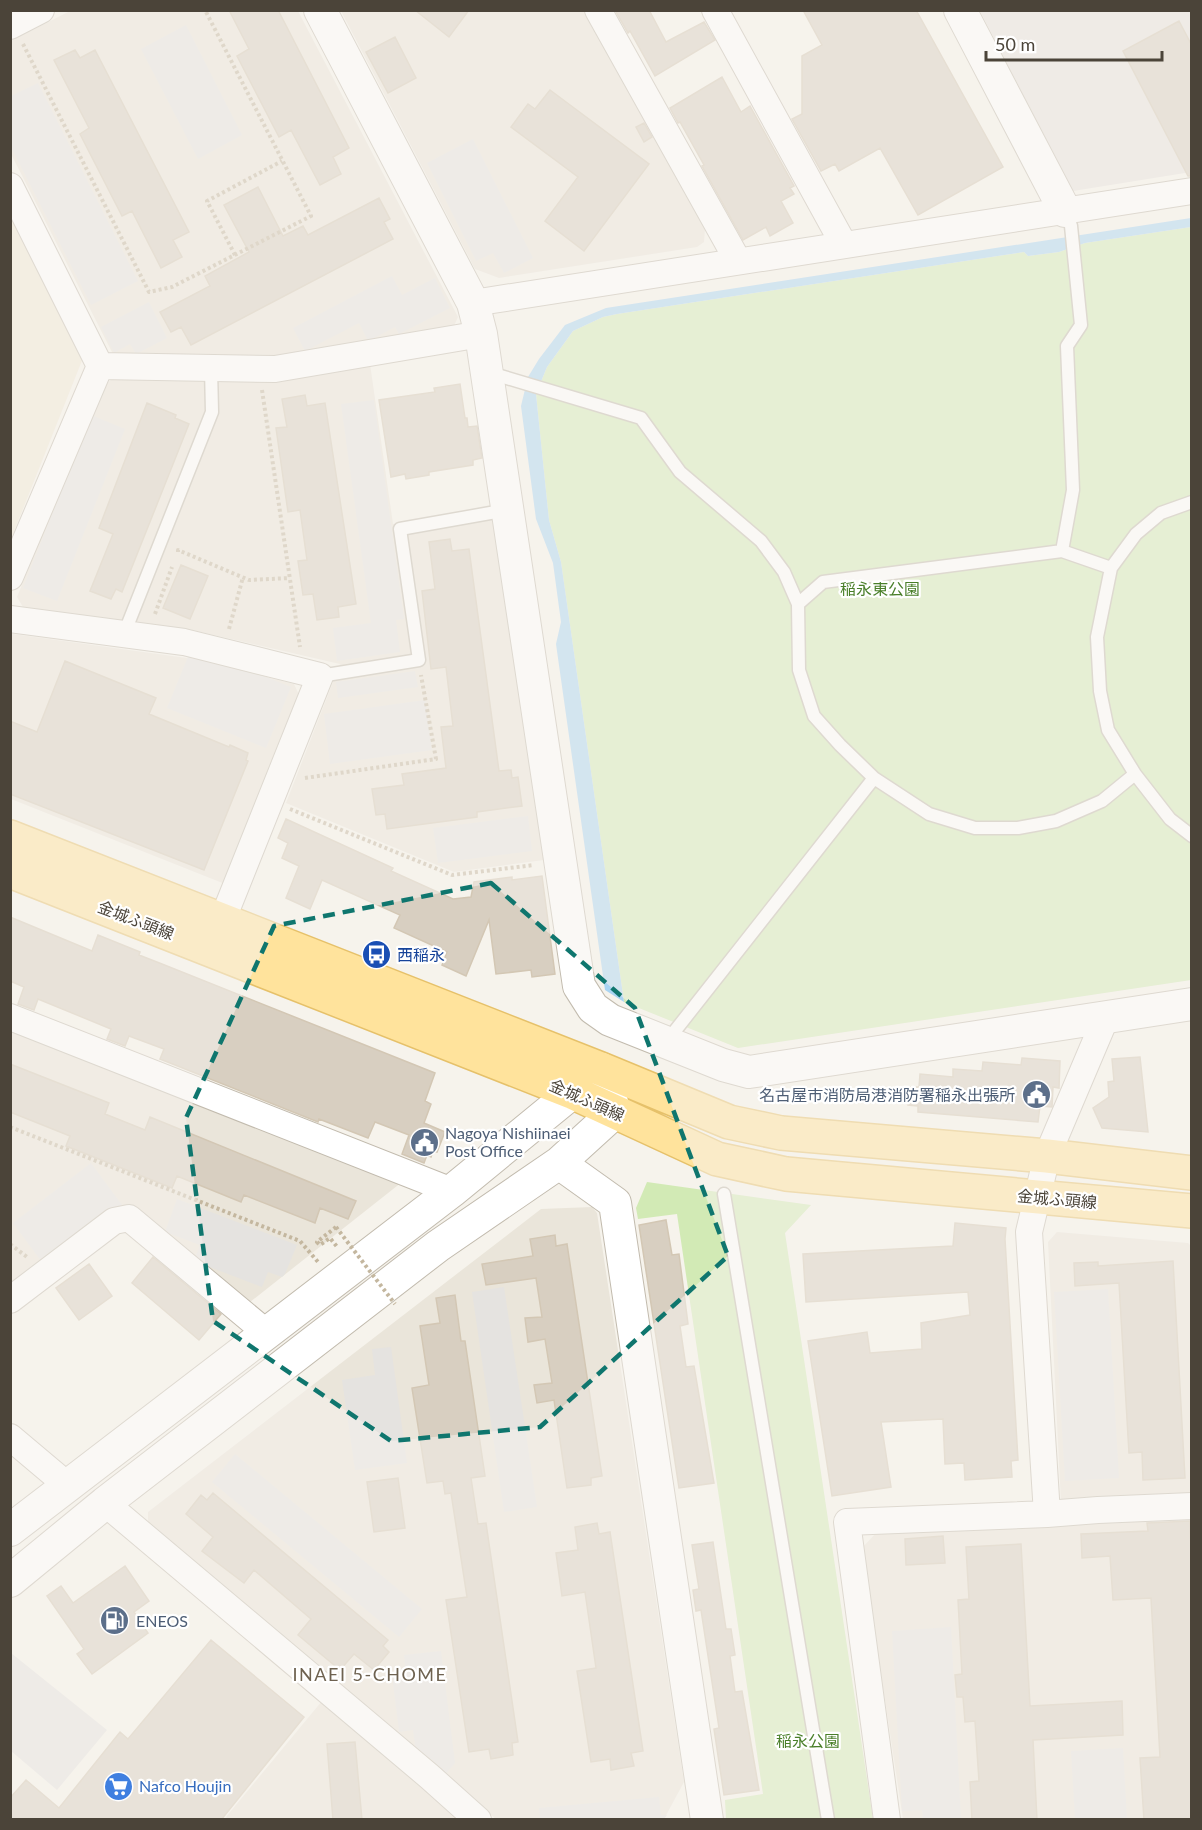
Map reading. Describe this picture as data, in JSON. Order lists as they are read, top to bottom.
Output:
{
  "streets": {
    "main road": ["金城ふ頭線"]
  },
  "districts": ["INAEI 5-CHOME"],
  "parks": ["稲永東公園", "稲永公園"],
  "places": {
    "bus stop": ["西稲永"],
    "public building": ["名古屋市消防局港消防署稲永出張所", "Nagoya Nishiinaei Post Office"],
    "fuel station": ["ENEOS"],
    "supermarket": ["Nafco Houjin"]
  },
  "scale_bar": "50 m"
}
